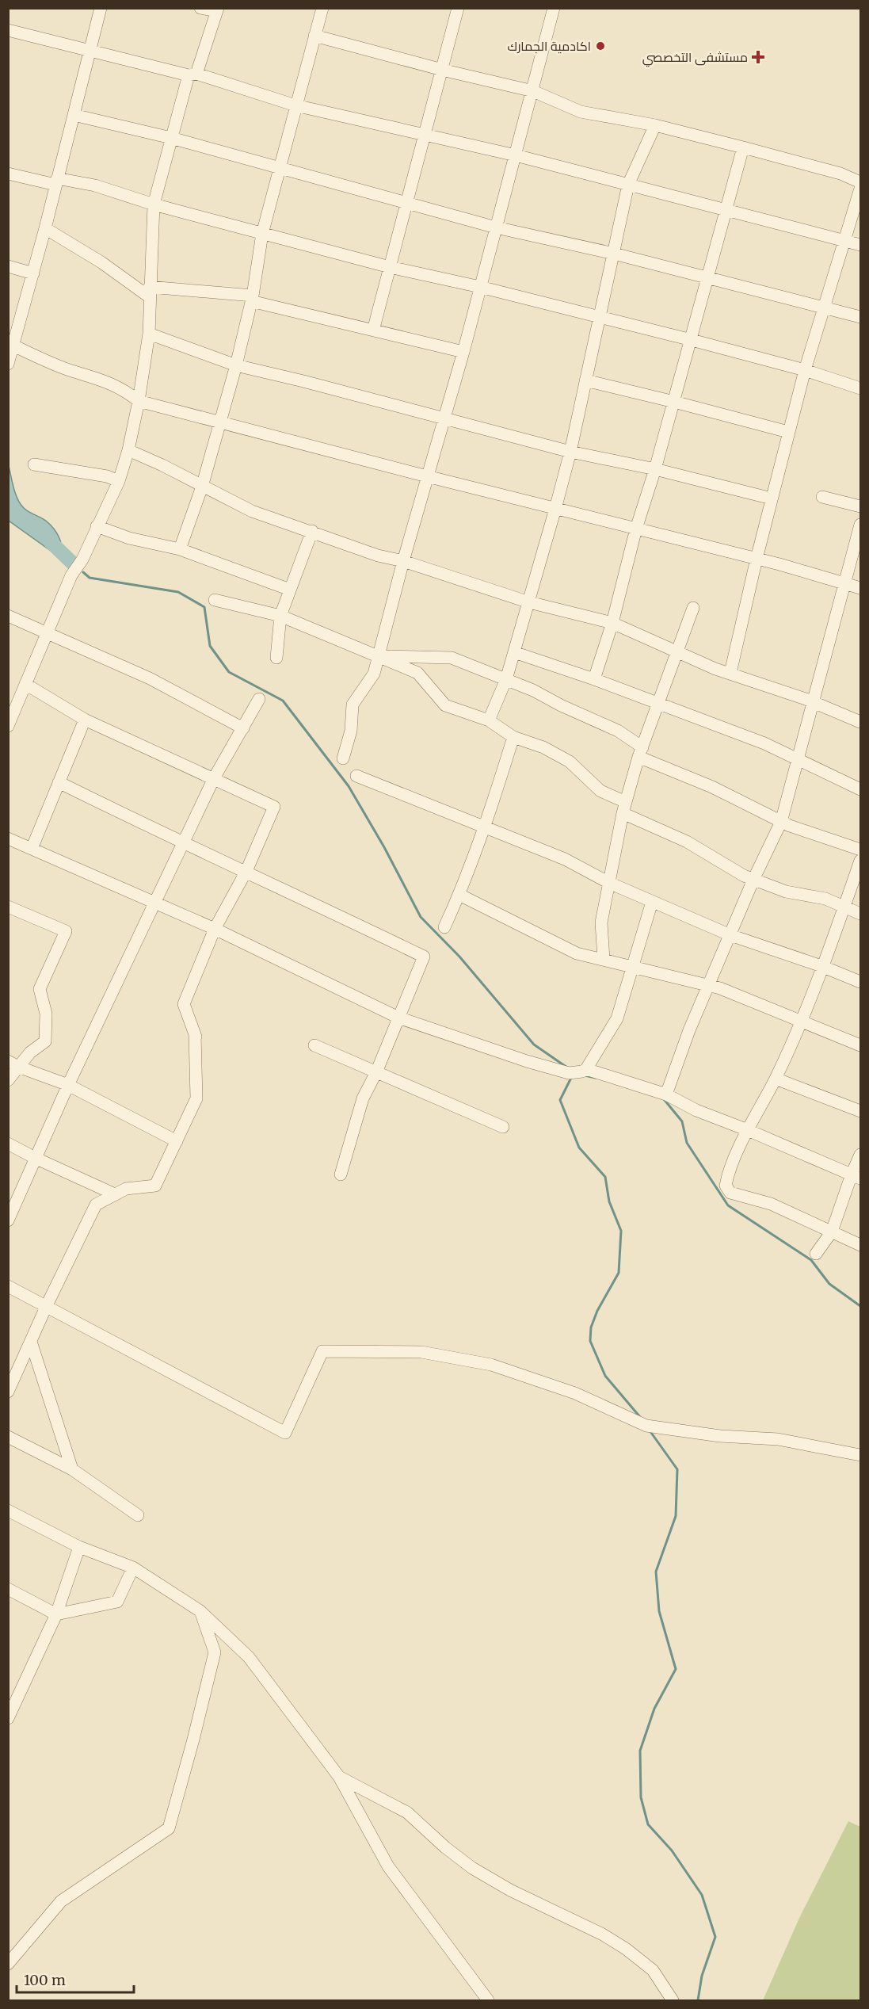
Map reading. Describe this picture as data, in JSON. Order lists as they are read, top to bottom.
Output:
{
  "places": {
    "other": ["اكادمية الجمارك"],
    "health": ["مستشفى التخصصي"]
  },
  "scale_bar": "100 m"
}
